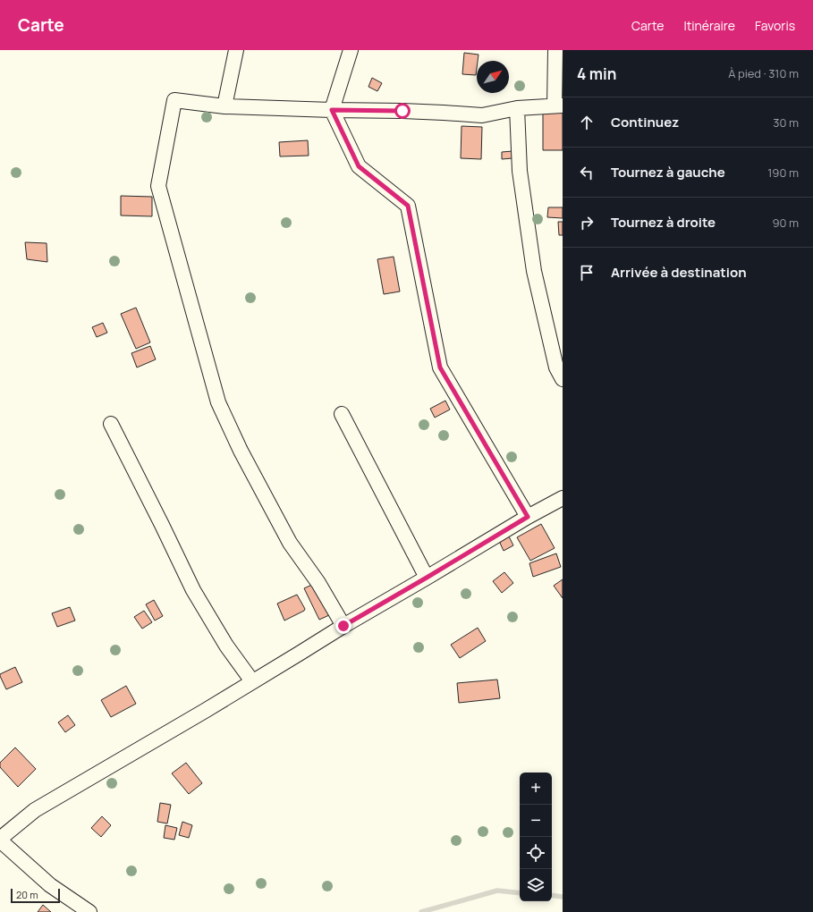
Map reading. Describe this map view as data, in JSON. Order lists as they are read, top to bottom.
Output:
{
  "scale_bar": "20 m",
  "north": "top right",
  "page": {
    "header": "Carte",
    "nav": ["Carte", "Itinéraire", "Favoris"],
    "heading": ["4 min", "À pied · 310 m"],
    "list": [
      ["Continuez", "30 m"],
      ["Tournez à gauche", "190 m"],
      ["Tournez à droite", "90 m"],
      "Arrivée à destination"
    ],
    "map_buttons": ["+", "−"],
    "scale": "20 m"
  }
}
